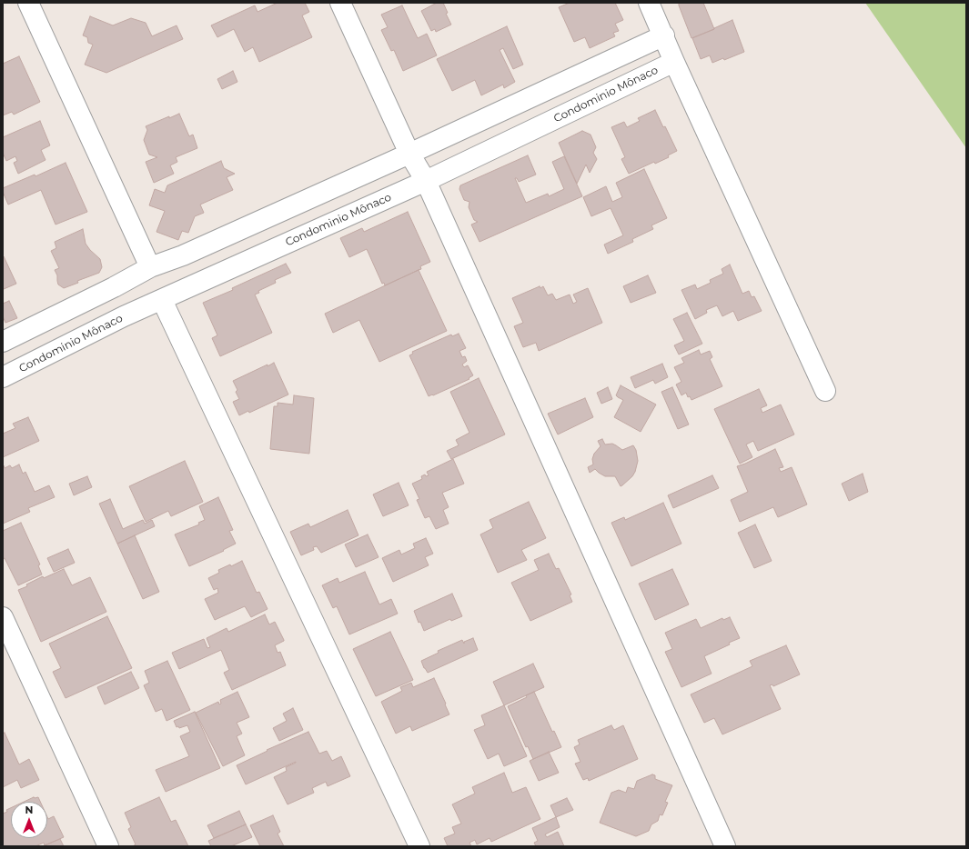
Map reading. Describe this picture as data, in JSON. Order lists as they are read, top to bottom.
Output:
{
  "streets": {
    "street": ["Condominio Mônaco"]
  },
  "north": "top"
}
